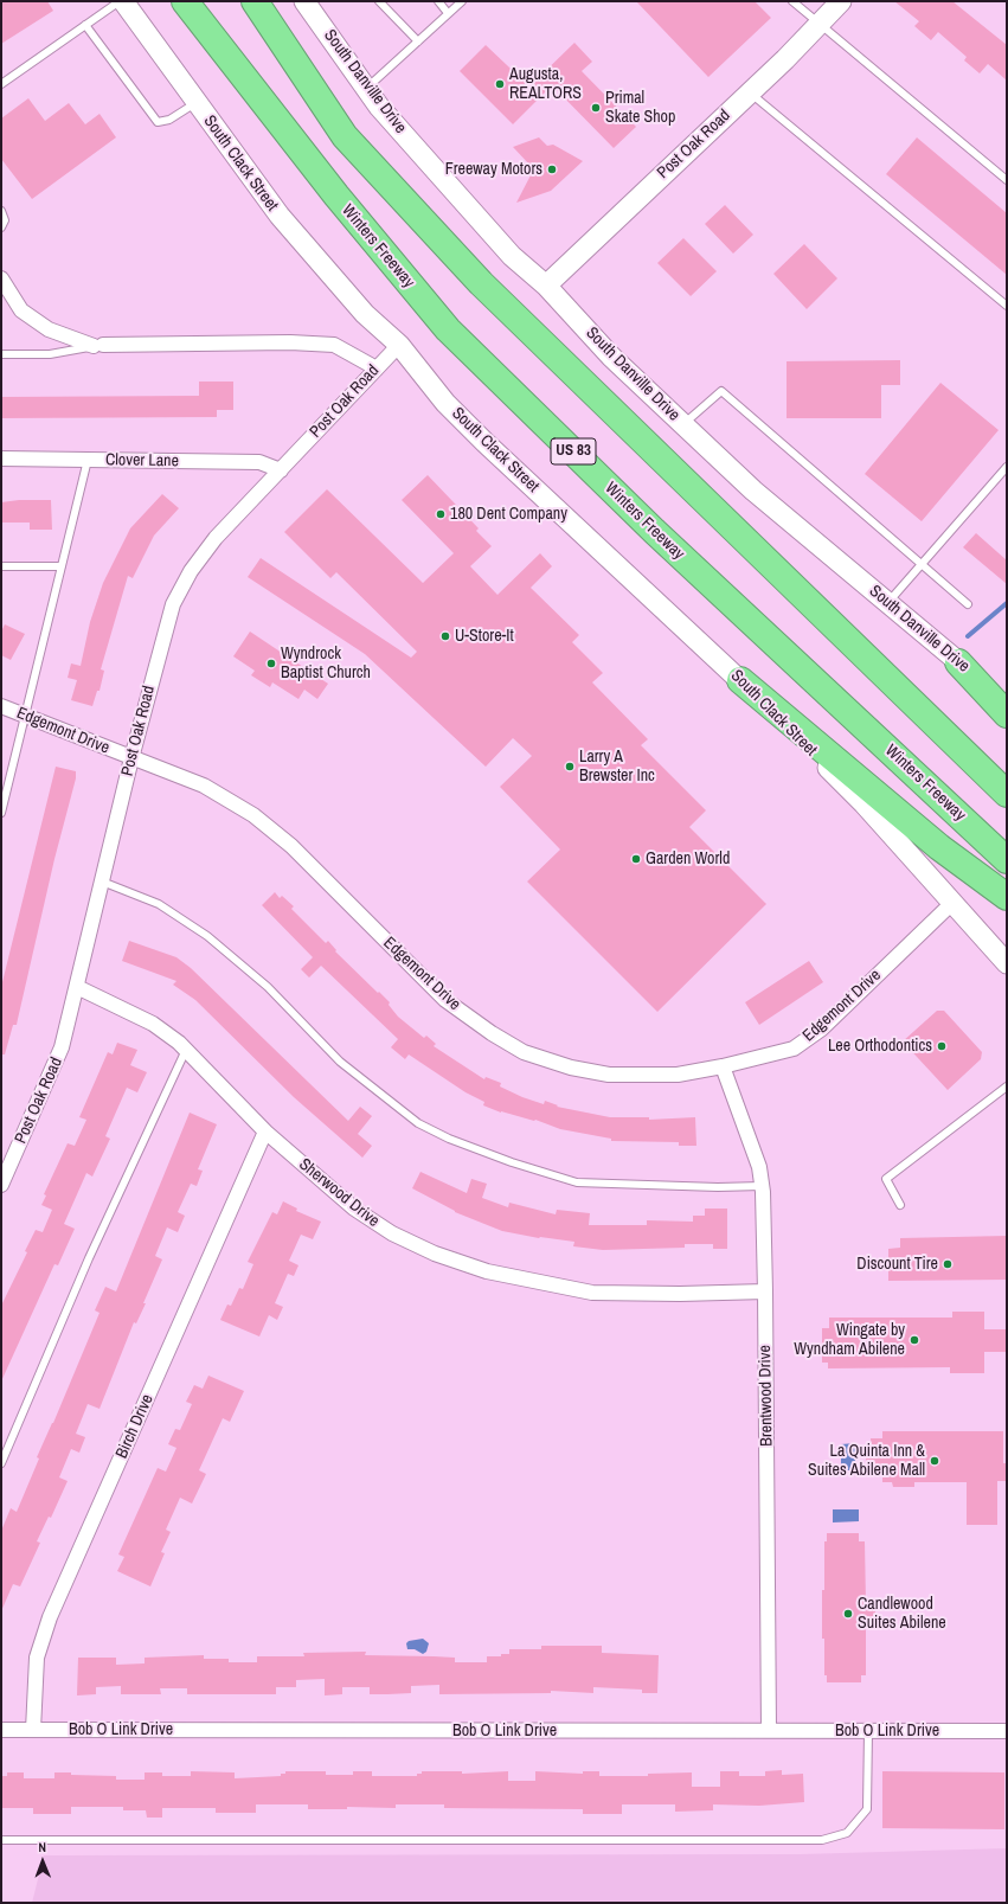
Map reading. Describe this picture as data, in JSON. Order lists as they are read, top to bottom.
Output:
{
  "streets": {
    "highway": ["Winters Freeway", "US 83"],
    "main road": ["South Danville Drive", "Post Oak Road", "South Clack Street"],
    "street": [
      "Clover Lane",
      "Edgemont Drive",
      "Sherwood Drive",
      "Brentwood Drive",
      "Birch Drive",
      "Bob O Link Drive"
    ]
  },
  "crossings": [
    ["South Danville Drive", "Post Oak Road"],
    ["Post Oak Road", "South Clack Street"],
    ["Post Oak Road", "Clover Lane"],
    ["Post Oak Road", "Edgemont Drive"],
    ["Post Oak Road", "Sherwood Drive"],
    ["South Clack Street", "Edgemont Drive"],
    ["Edgemont Drive", "Brentwood Drive"],
    ["Sherwood Drive", "Brentwood Drive"],
    ["Sherwood Drive", "Birch Drive"],
    ["Brentwood Drive", "Bob O Link Drive"],
    ["Birch Drive", "Bob O Link Drive"]
  ],
  "places": [
    "Augusta, REALTORS",
    "Primal Skate Shop",
    "Freeway Motors",
    "180 Dent Company",
    "U-Store-It",
    "Wyndrock Baptist Church",
    "Larry A Brewster Inc",
    "Garden World",
    "Lee Orthodontics",
    "Discount Tire",
    "Wingate by Wyndham Abilene",
    "La Quinta Inn & Suites Abilene Mall",
    "Candlewood Suites Abilene"
  ],
  "north": "top"
}
